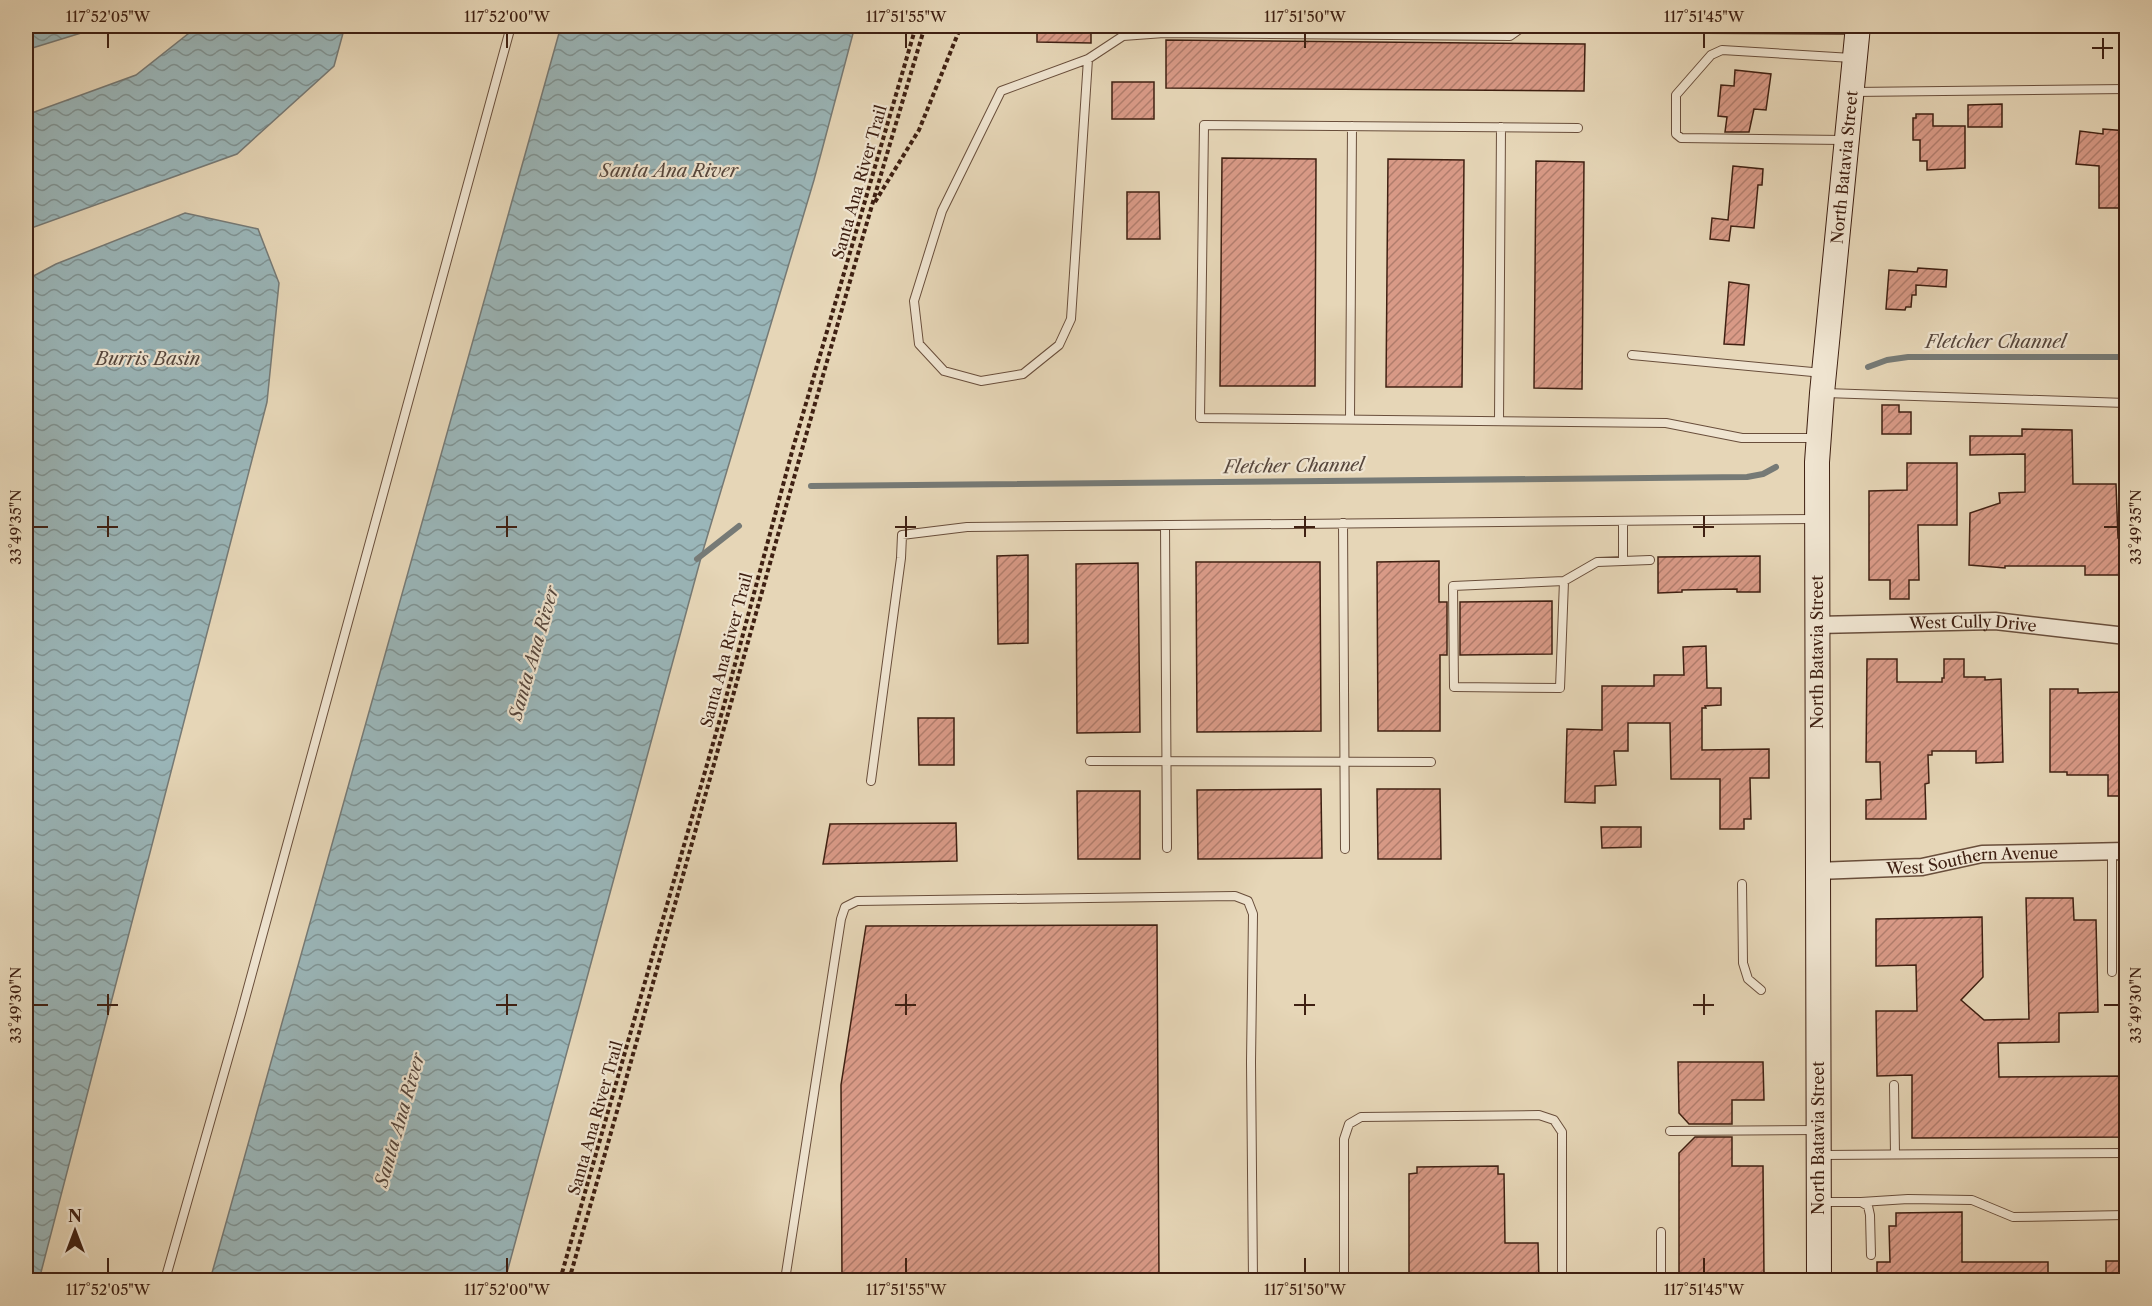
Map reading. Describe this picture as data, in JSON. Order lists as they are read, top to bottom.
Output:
{
  "streets": {
    "main road": ["North Batavia Street"],
    "street": ["West Cully Drive", "West Southern Avenue"],
    "path": ["Santa Ana River Trail"]
  },
  "crossings": [
    ["North Batavia Street", "West Cully Drive"],
    ["North Batavia Street", "West Southern Avenue"]
  ],
  "water": ["Santa Ana River", "Fletcher Channel", "Burris Basin"],
  "north": "top",
  "coordinates": [
    "117°52'05\"W",
    "117°52'00\"W",
    "117°51'55\"W",
    "117°51'50\"W",
    "117°51'45\"W",
    "33°49'35\"N",
    "33°49'30\"N"
  ]
}
